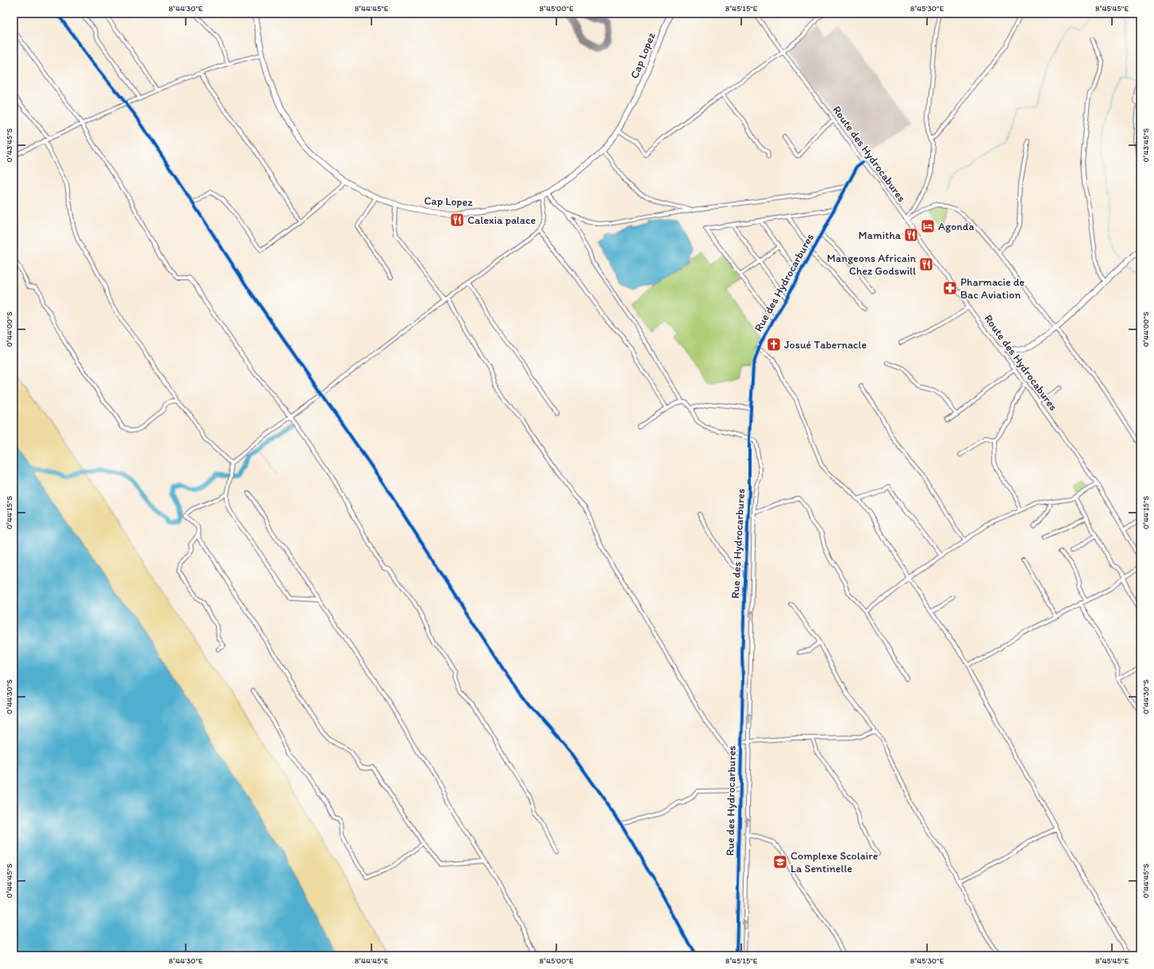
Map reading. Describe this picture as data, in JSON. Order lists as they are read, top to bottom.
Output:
{
  "streets": {
    "street": ["Cap Lopez", "Route des Hydrocabures", "Rue des Hydrocarbures"]
  },
  "crossings": [
    ["Route des Hydrocabures", "Rue des Hydrocarbures"]
  ],
  "places": {
    "restaurant": ["Calexia palace", "Mamitha", "Mangeons Africain Chez Godswill"],
    "hotel": ["Agonda"],
    "pharmacy": ["Pharmacie de Bac Aviation"],
    "church": ["Josué Tabernacle"],
    "school or university": ["Complexe Scolaire La Sentinelle"]
  },
  "coordinates": [
    "8°44'30\"E",
    "8°44'45\"E",
    "8°45'00\"E",
    "8°45'15\"E",
    "8°45'30\"E",
    "8°45'45\"E",
    "0°43'45\"S",
    "0°44'00\"S",
    "0°44'15\"S",
    "0°44'30\"S",
    "0°44'45\"S"
  ]
}
